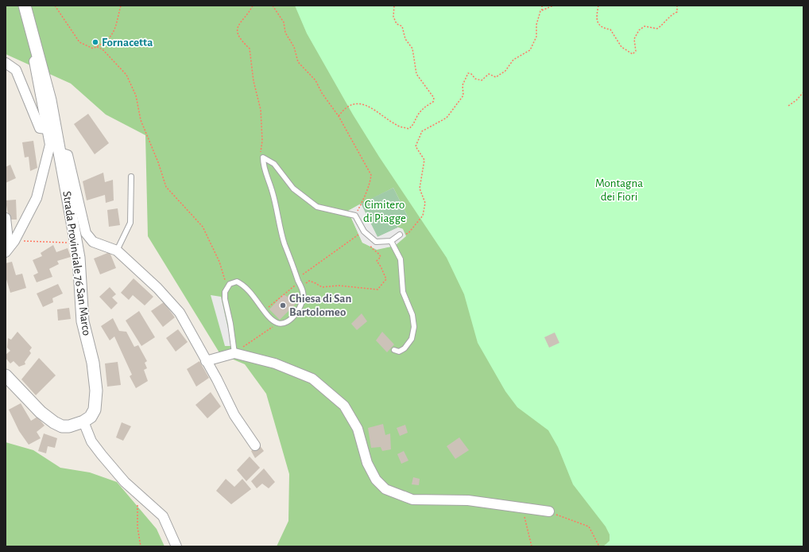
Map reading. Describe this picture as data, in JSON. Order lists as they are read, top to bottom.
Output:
{
  "streets": {
    "street": ["Strada Provinciale 76 San Marco"]
  },
  "parks": ["Montagna dei Fiori", "Cimitero di Piagge"],
  "places": ["Fornacetta", "Chiesa di San Bartolomeo"]
}
